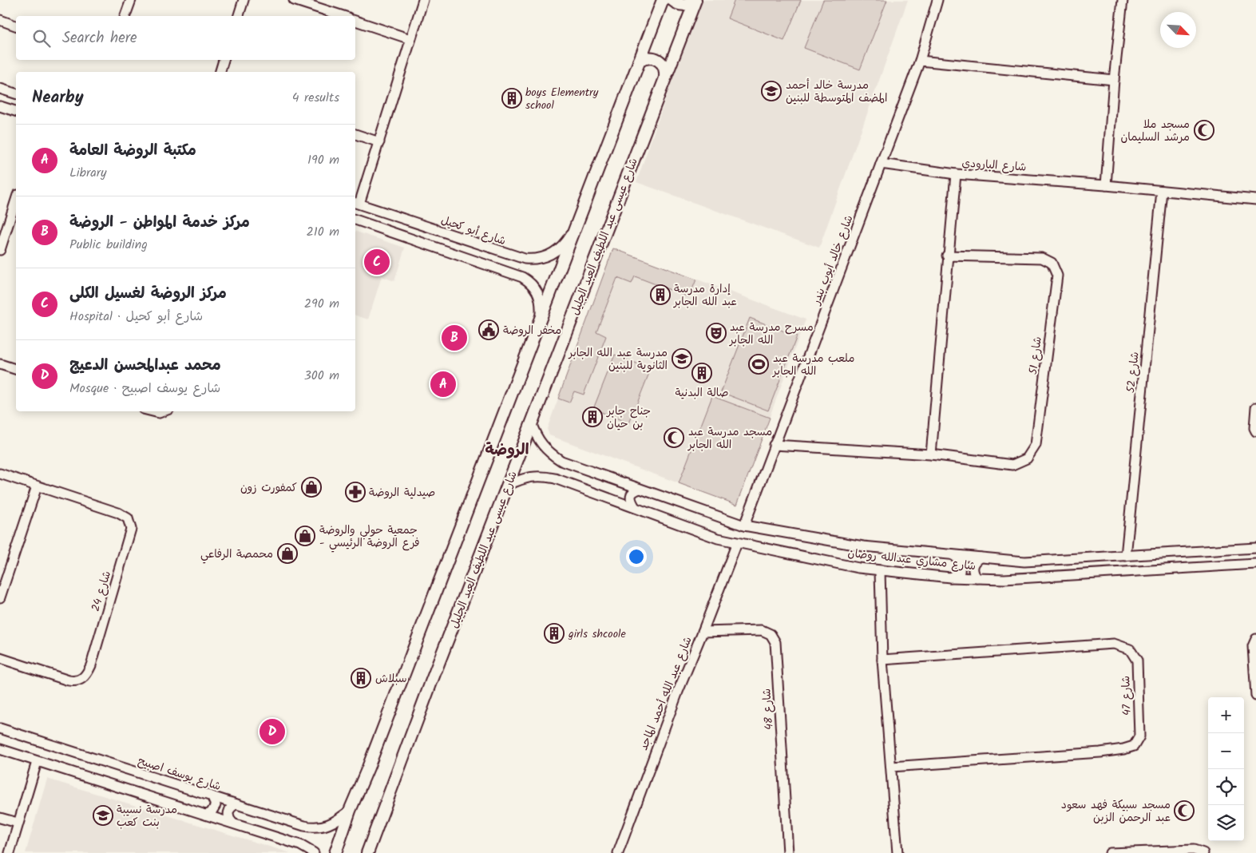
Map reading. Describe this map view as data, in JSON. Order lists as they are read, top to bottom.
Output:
{
  "streets": {
    "main road": ["شارع عيسى عبد اللطيف العبد الجليل"],
    "street": [
      "شارع البارودي",
      "شارع أبو كحيل",
      "شارع خالد أيوب بندر",
      "شارع 51",
      "شارع 52",
      "شارع مشاري عبدالله روضان",
      "شارع 24",
      "شارع عبد الله أحمد الماجد",
      "شارع 47",
      "شارع 48",
      "شارع يوسف اصبيح"
    ]
  },
  "crossings": [
    ["شارع البارودي", "شارع خالد أيوب بندر"],
    ["شارع البارودي", "شارع 52"],
    ["شارع عيسى عبد اللطيف العبد الجليل", "شارع مشاري عبدالله روضان"],
    ["شارع خالد أيوب بندر", "شارع 51"],
    ["شارع خالد أيوب بندر", "شارع مشاري عبدالله روضان"],
    ["شارع 52", "شارع مشاري عبدالله روضان"],
    ["شارع مشاري عبدالله روضان", "شارع عبد الله أحمد الماجد"],
    ["شارع عبد الله أحمد الماجد", "شارع 48"]
  ],
  "districts": ["الروضة"],
  "places": {
    "school or university": ["مدرسة خالد أحمد المضف المتوسطة للبنين", "مدرسة عبد الله الجابر الثانوية للبنين", "مدرسة نسيبة بنت كعب"],
    "building": [
      "boys Elementry school",
      "إدارة مدرسة عبد الله الجابر",
      "صالة البدنية",
      "جناح جابر بن حيان",
      "girls shcoole",
      "سبلاش"
    ],
    "mosque": ["مسجد ملا مرشد السليمان", "مسجد مدرسة عبد الله الجابر", "مسجد سبيكة فهد سعود عبد الرحمن الزبن"],
    "public building": ["مخفر الروضة"],
    "theatre": ["مسرح مدرسة عبد الله الجابر"],
    "sports": ["ملعب مدرسة عبد الله الجابر"],
    "shop": ["كمفورت زون", "جمعية حولي والروضة - فرع الروضة الرئيسي", "محمصة الرفاعي"],
    "pharmacy": ["صيدلية الروضة"]
  },
  "north": "bottom right",
  "page": {
    "search": "Search here",
    "heading": ["Nearby", "4 results"],
    "list": [
      {
        "mark": "A",
        "name": "مكتبة الروضة العامة",
        "note": "Library",
        "value": "190 m"
      },
      {
        "mark": "B",
        "name": "مركز خدمة المواطن - الروضة",
        "note": "Public building",
        "value": "210 m"
      },
      {
        "mark": "C",
        "name": "مركز الروضة لغسيل الكلى",
        "note": "Hospital · شارع أبو كحيل",
        "value": "290 m"
      },
      {
        "mark": "D",
        "name": "محمد عبدالمحسن الدعيج",
        "note": "Mosque · شارع يوسف اصبيح",
        "value": "300 m"
      }
    ],
    "pins": [
      "C",
      "B",
      "A",
      "D"
    ],
    "map_buttons": ["+", "−"]
  }
}
